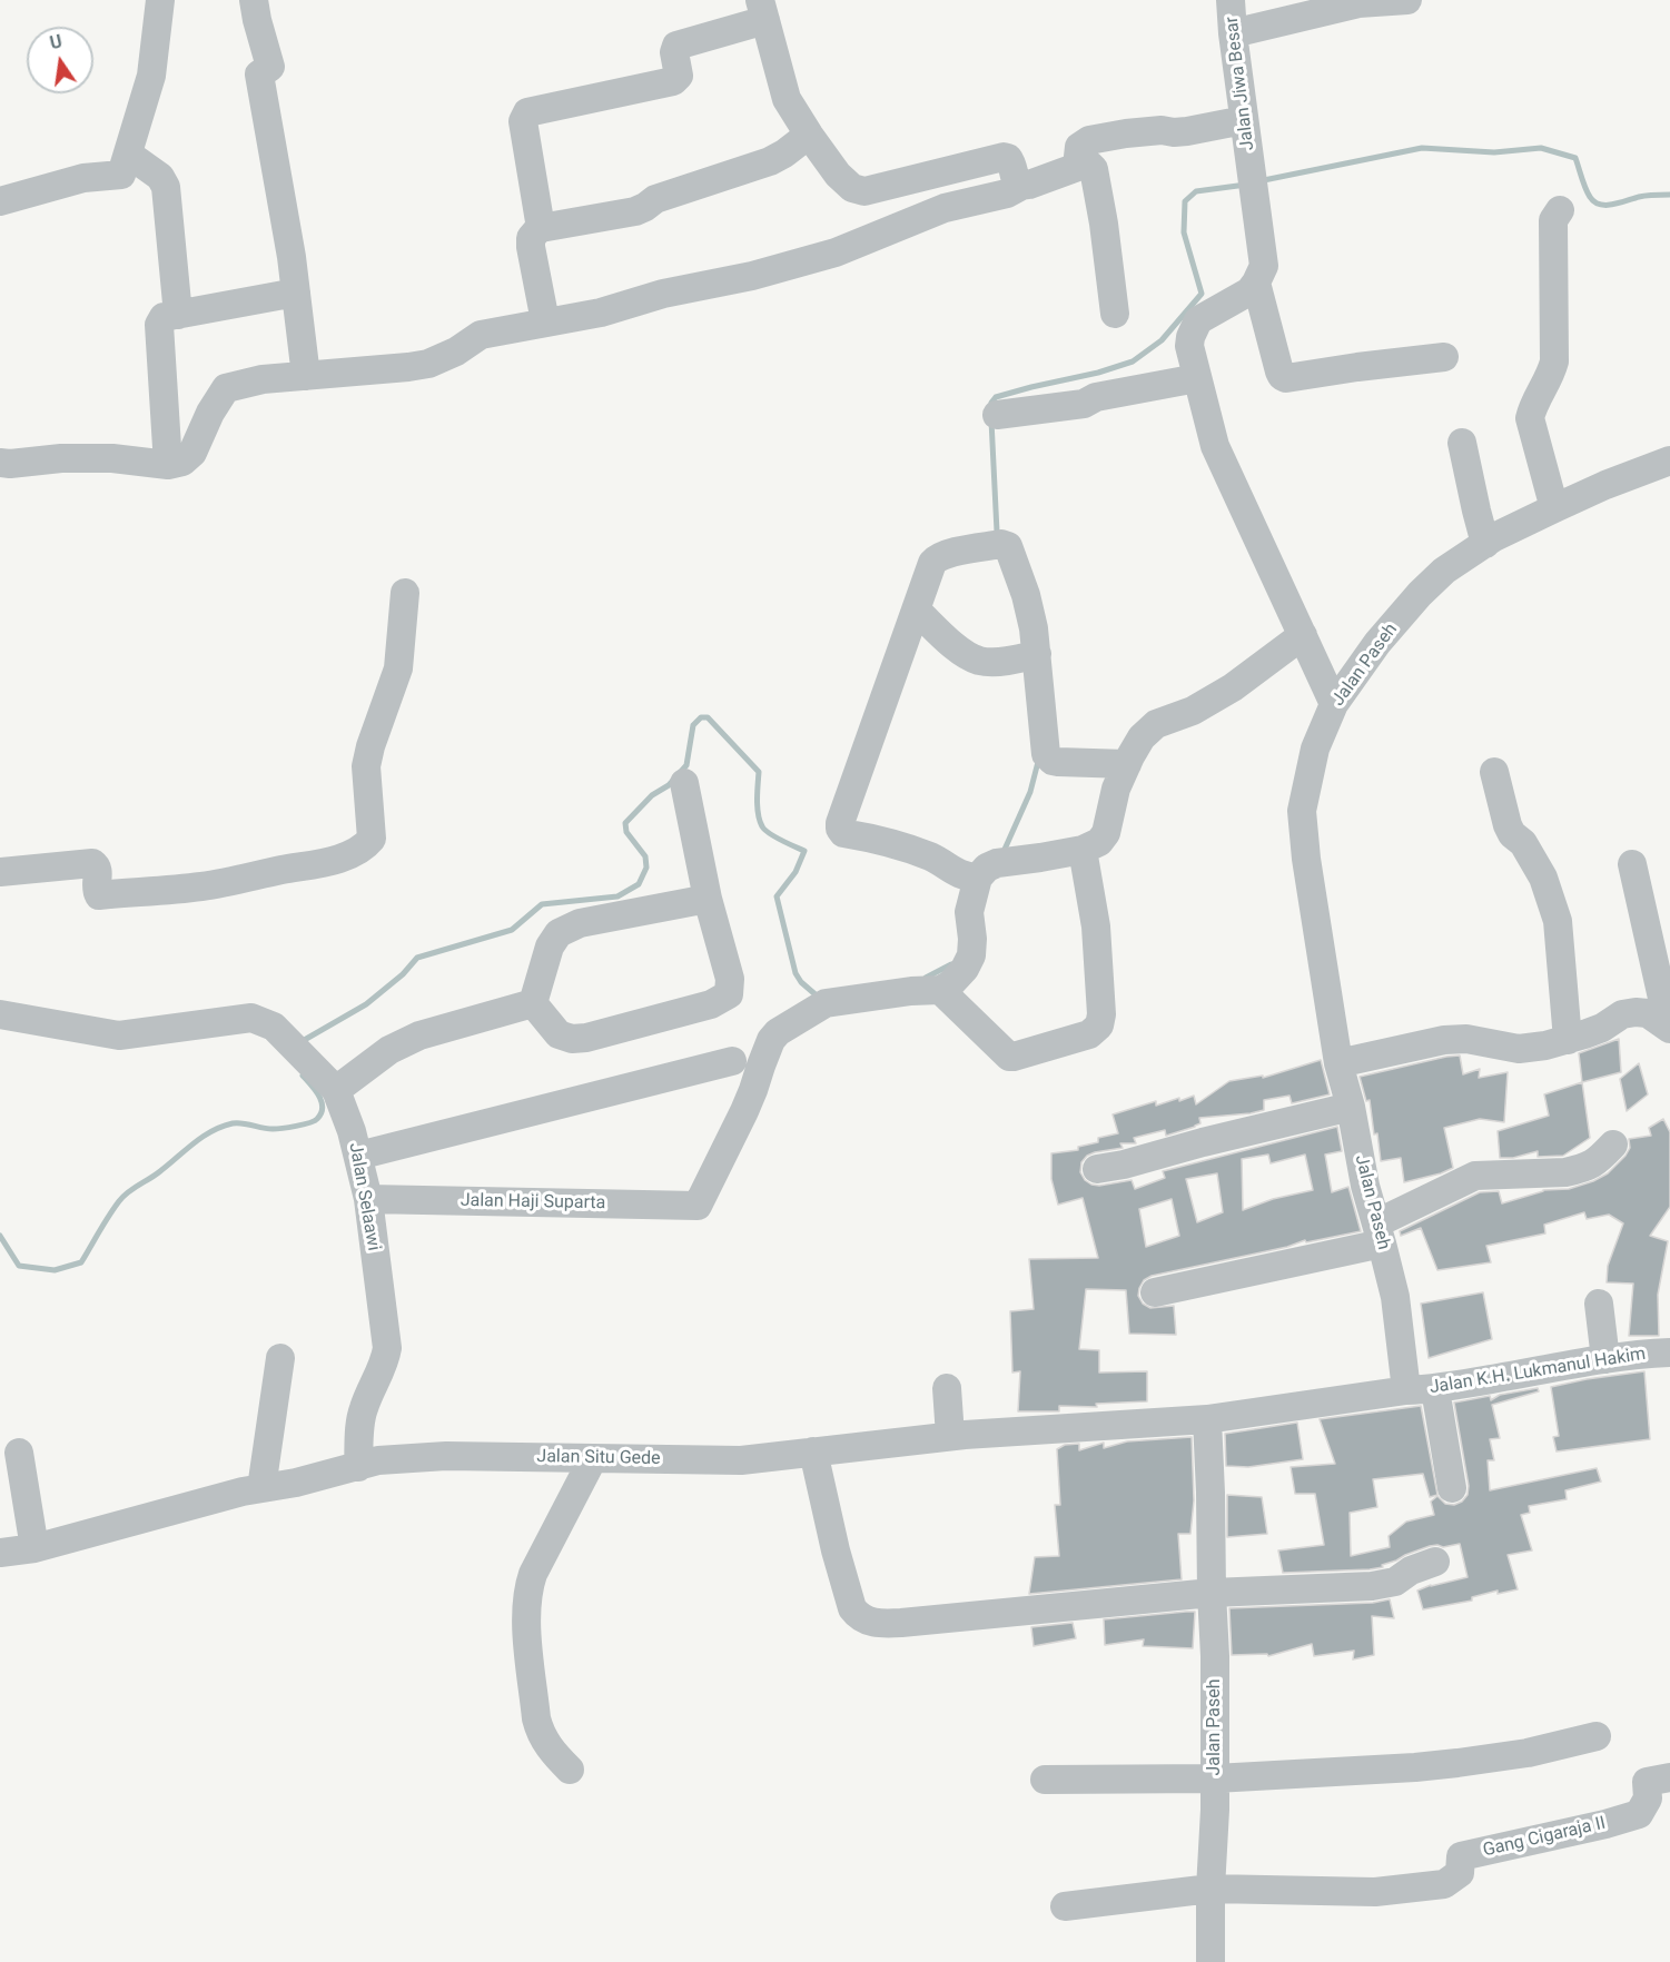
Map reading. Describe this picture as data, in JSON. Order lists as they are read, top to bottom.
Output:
{
  "streets": {
    "street": [
      "Jalan Jiwa Besar",
      "Jalan Paseh",
      "Jalan Selaawi",
      "Jalan Haji Suparta",
      "Jalan K.H. Lukmanul Hakim",
      "Jalan Situ Gede",
      "Gang Cigaraja II"
    ]
  },
  "crossings": [
    ["Jalan Paseh", "Jalan K.H. Lukmanul Hakim"],
    ["Jalan Paseh", "Jalan Situ Gede"],
    ["Jalan Paseh", "Gang Cigaraja II"],
    ["Jalan Selaawi", "Jalan Haji Suparta"],
    ["Jalan Selaawi", "Jalan Situ Gede"]
  ],
  "north": "top"
}
